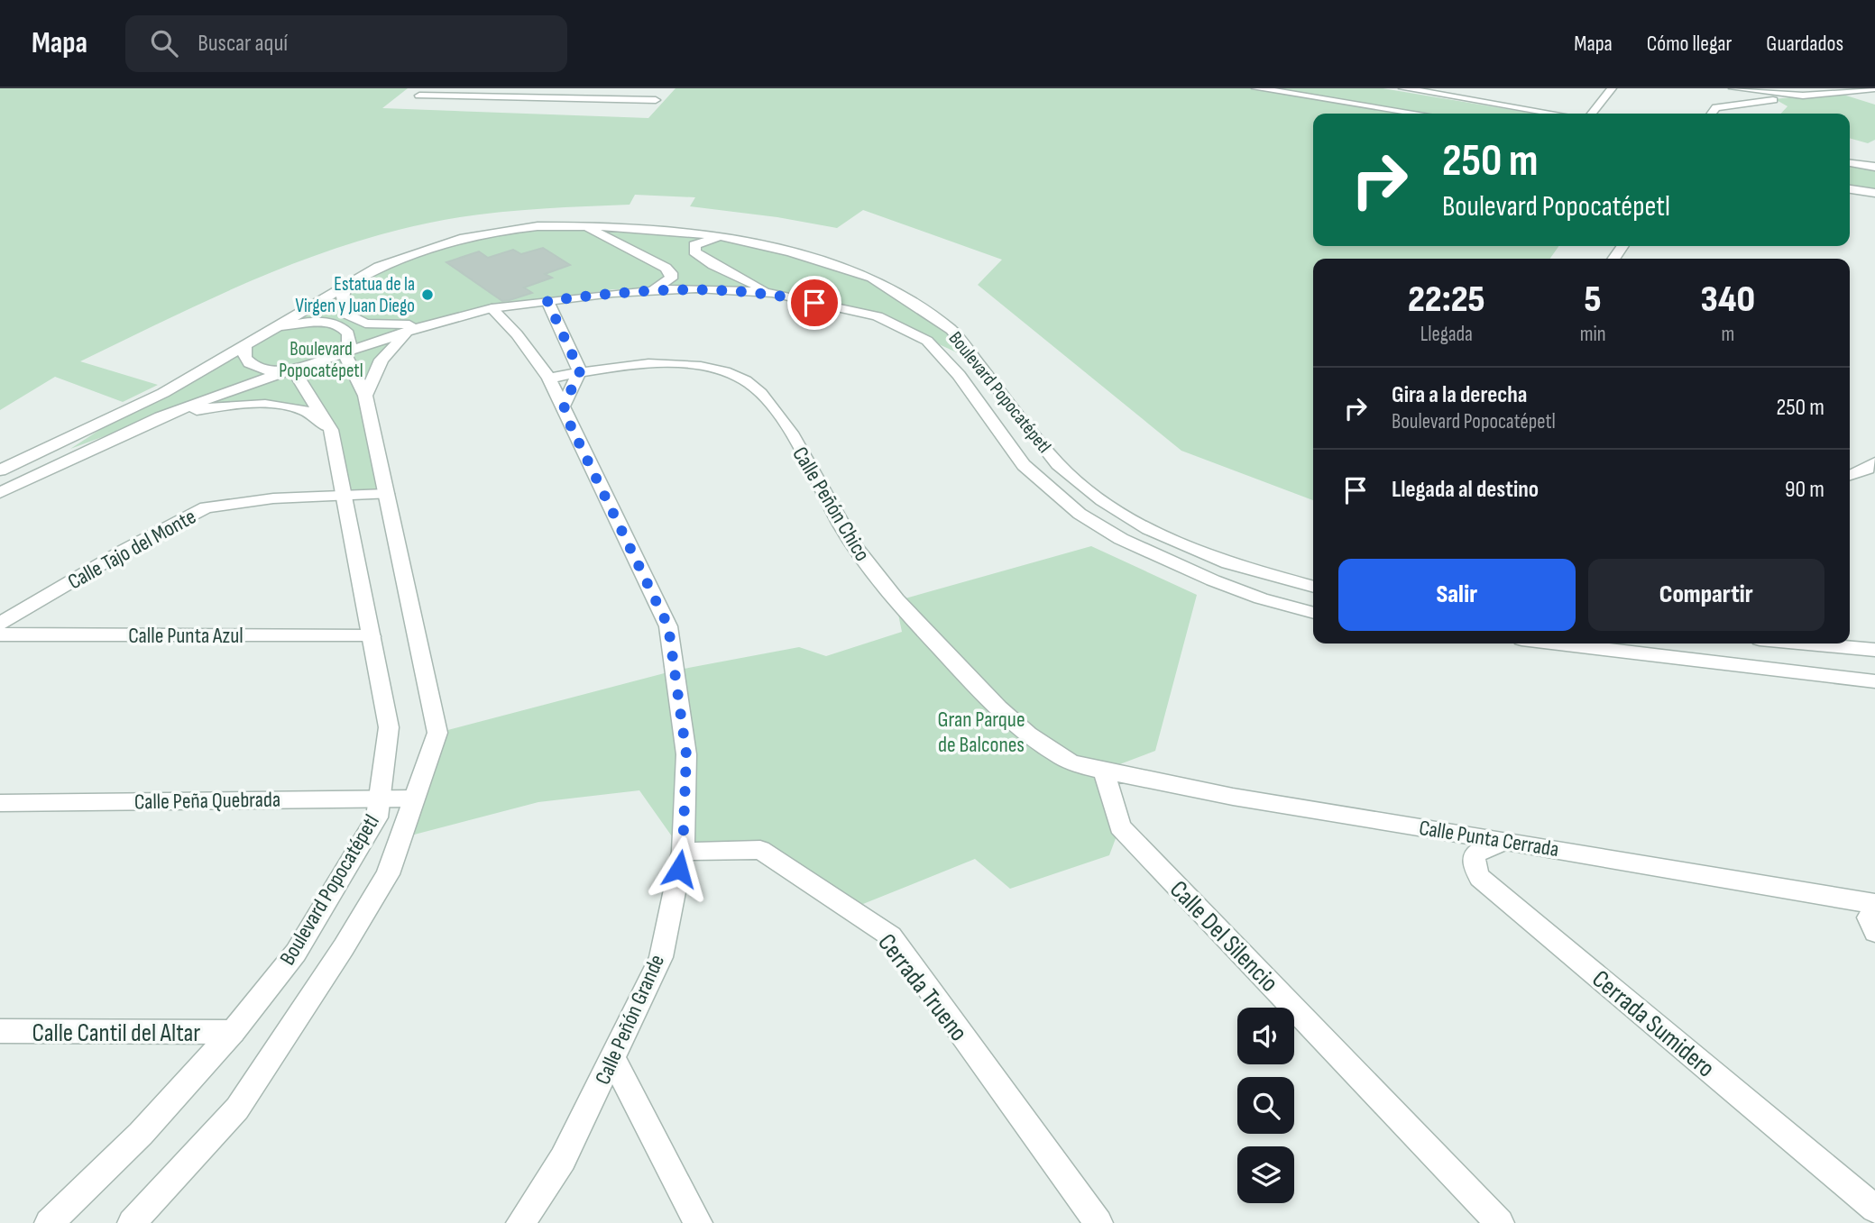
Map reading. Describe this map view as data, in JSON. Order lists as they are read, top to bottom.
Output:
{
  "streets": {
    "street": [
      "Boulevard Popocatépetl",
      "Calle Peñón Chico",
      "Calle Tajo del Monte",
      "Calle Punta Azul",
      "Calle Peña Quebrada",
      "Calle Punta Cerrada",
      "Calle Del Silencio",
      "Cerrada Trueno",
      "Calle Peñón Grande",
      "Cerrada Sumidero",
      "Calle Cantil del Altar"
    ]
  },
  "crossings": [
    ["Boulevard Popocatépetl", "Calle Tajo del Monte"],
    ["Boulevard Popocatépetl", "Calle Punta Azul"],
    ["Boulevard Popocatépetl", "Calle Peña Quebrada"],
    ["Boulevard Popocatépetl", "Calle Peñón Grande"],
    ["Boulevard Popocatépetl", "Calle Cantil del Altar"],
    ["Calle Peñón Chico", "Calle Punta Cerrada"],
    ["Calle Peñón Chico", "Calle Del Silencio"],
    ["Calle Peñón Chico", "Calle Peñón Grande"],
    ["Calle Punta Cerrada", "Calle Del Silencio"],
    ["Calle Punta Cerrada", "Cerrada Sumidero"],
    ["Cerrada Trueno", "Calle Peñón Grande"]
  ],
  "parks": ["Boulevard Popocatépetl", "Gran Parque de Balcones"],
  "places": ["Estatua de la Virgen y Juan Diego"],
  "page": {
    "header": "Mapa",
    "search": "Buscar aquí",
    "nav": ["Mapa", "Cómo llegar", "Guardados"],
    "turn": ["250 m", "Boulevard Popocatépetl"],
    "eta": [
      "22:25",
      "Llegada",
      "5",
      "min",
      "340",
      "m"
    ],
    "list": [
      {
        "name": "Gira a la derecha",
        "note": "Boulevard Popocatépetl",
        "value": "250 m"
      },
      {
        "name": "Llegada al destino",
        "value": "90 m"
      }
    ],
    "buttons": ["Salir", "Compartir"]
  }
}
